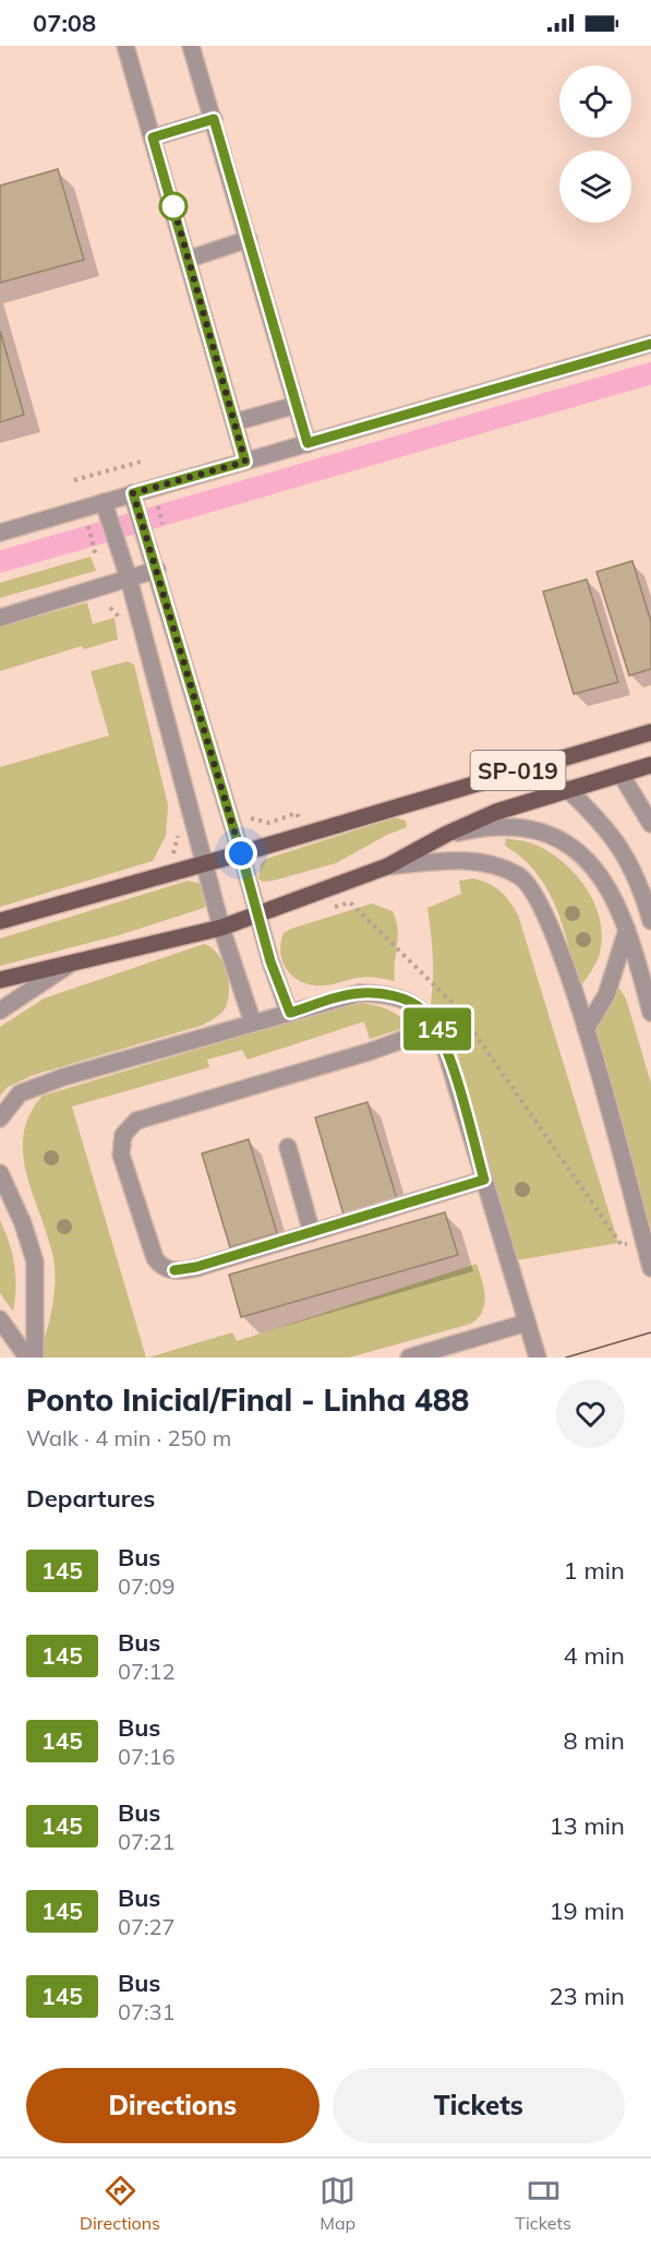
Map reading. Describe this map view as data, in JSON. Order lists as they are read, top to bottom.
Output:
{
  "streets": {
    "main road": ["SP-019"]
  },
  "lines": ["bus line 145"],
  "page": {
    "status": "07:08",
    "on_map": "145",
    "heading": [
      ["Ponto Inicial/Final - Linha 488", "Walk · 4 min · 250 m"],
      "Departures"
    ],
    "list": [
      {
        "mark": "145",
        "name": "Bus",
        "note": "07:09",
        "value": "1 min"
      },
      {
        "mark": "145",
        "name": "Bus",
        "note": "07:12",
        "value": "4 min"
      },
      {
        "mark": "145",
        "name": "Bus",
        "note": "07:16",
        "value": "8 min"
      },
      {
        "mark": "145",
        "name": "Bus",
        "note": "07:21",
        "value": "13 min"
      },
      {
        "mark": "145",
        "name": "Bus",
        "note": "07:27",
        "value": "19 min"
      },
      {
        "mark": "145",
        "name": "Bus",
        "note": "07:31",
        "value": "23 min"
      }
    ],
    "buttons": ["Directions", "Tickets"],
    "tabs": ["Directions", "Map", "Tickets"]
  }
}
